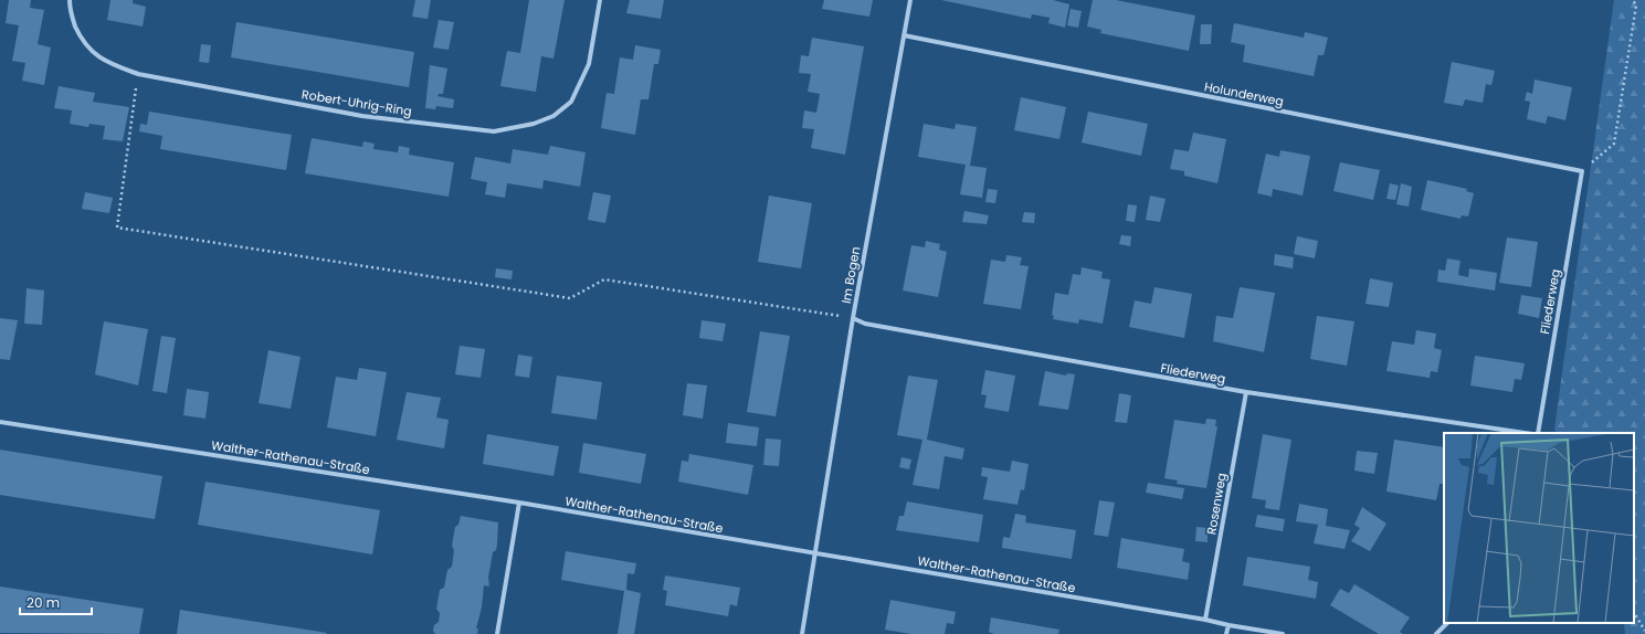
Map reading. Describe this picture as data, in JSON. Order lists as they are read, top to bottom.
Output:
{
  "streets": {
    "street": [
      "Holunderweg",
      "Robert-Uhrig-Ring",
      "Im Bogen",
      "Fliederweg",
      "Walther-Rathenau-Straße",
      "Rosenweg"
    ]
  },
  "crossings": [
    ["Holunderweg", "Im Bogen"],
    ["Holunderweg", "Fliederweg"],
    ["Im Bogen", "Fliederweg"],
    ["Im Bogen", "Walther-Rathenau-Straße"],
    ["Fliederweg", "Rosenweg"],
    ["Walther-Rathenau-Straße", "Rosenweg"]
  ],
  "scale_bar": "20 m"
}
